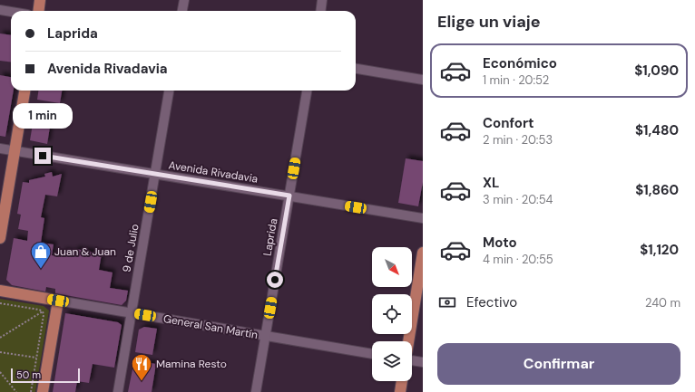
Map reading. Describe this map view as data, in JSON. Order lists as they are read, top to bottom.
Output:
{
  "streets": {
    "main road": ["General San Martín"],
    "street": ["Avenida Rivadavia", "Laprida", "9 de Julio"]
  },
  "crossings": [
    ["Avenida Rivadavia", "Laprida"],
    ["Avenida Rivadavia", "9 de Julio"],
    ["Laprida", "General San Martín"],
    ["9 de Julio", "General San Martín"]
  ],
  "places": {
    "shop": ["Juan & Juan"],
    "restaurant": ["Mamina Resto"]
  },
  "scale_bar": "50 m",
  "north": "bottom right",
  "page": {
    "heading": "Elige un viaje",
    "banner": ["Laprida", "Avenida Rivadavia"],
    "list": [
      {
        "name": "Económico",
        "note": "1 min · 20:52",
        "value": "$1,090"
      },
      {
        "name": "Confort",
        "note": "2 min · 20:53",
        "value": "$1,480"
      },
      {
        "name": "XL",
        "note": "3 min · 20:54",
        "value": "$1,860"
      },
      {
        "name": "Moto",
        "note": "4 min · 20:55",
        "value": "$1,120"
      }
    ],
    "bubble": "1 min",
    "pay": ["Efectivo", "240 m"],
    "buttons": "Confirmar",
    "scale": "50 m"
  }
}
